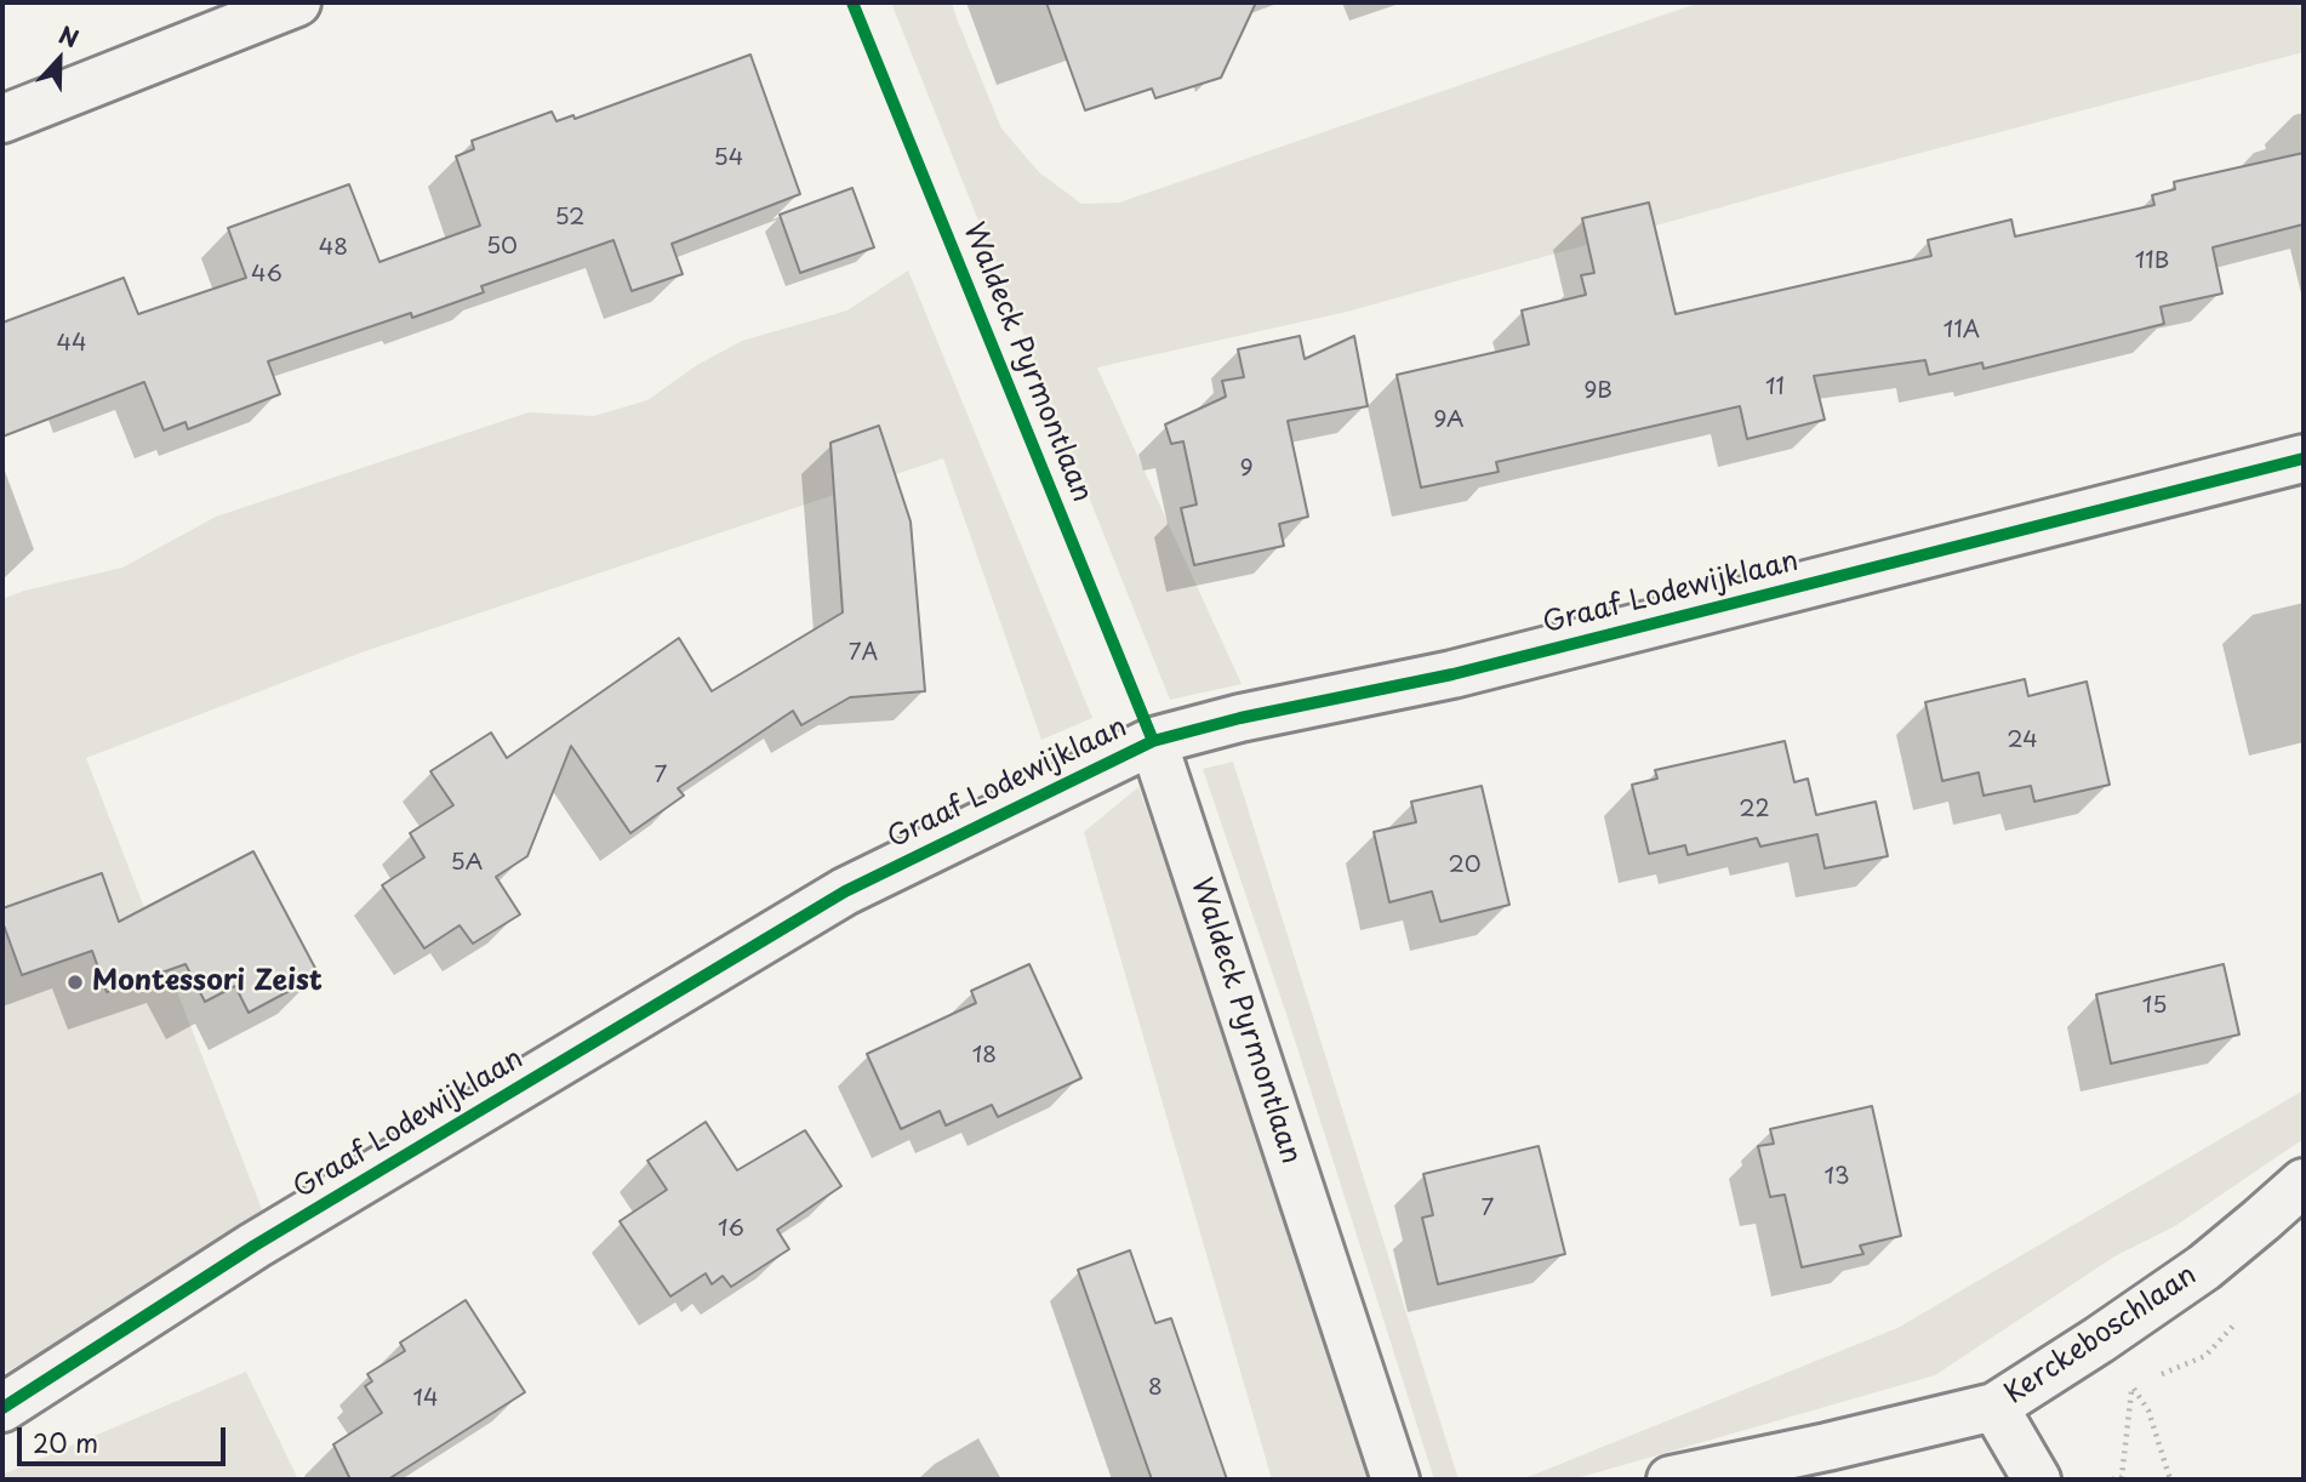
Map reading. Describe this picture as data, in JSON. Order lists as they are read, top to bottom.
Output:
{
  "streets": {
    "street": ["Waldeck Pyrmontlaan", "Graaf Lodewijklaan", "Kerckeboschlaan"]
  },
  "crossings": [
    ["Waldeck Pyrmontlaan", "Graaf Lodewijklaan"]
  ],
  "places": ["Montessori Zeist"],
  "house_numbers": [
    "54",
    "52",
    "50",
    "48",
    "11B",
    "46",
    "11A",
    "44",
    "11",
    "9B",
    "9A",
    "9",
    "7A",
    "24",
    "7",
    "22",
    "5A",
    "20",
    "15",
    "18",
    "13",
    "7",
    "16",
    "8",
    "14"
  ],
  "scale_bar": "20 m",
  "north": "top"
}
